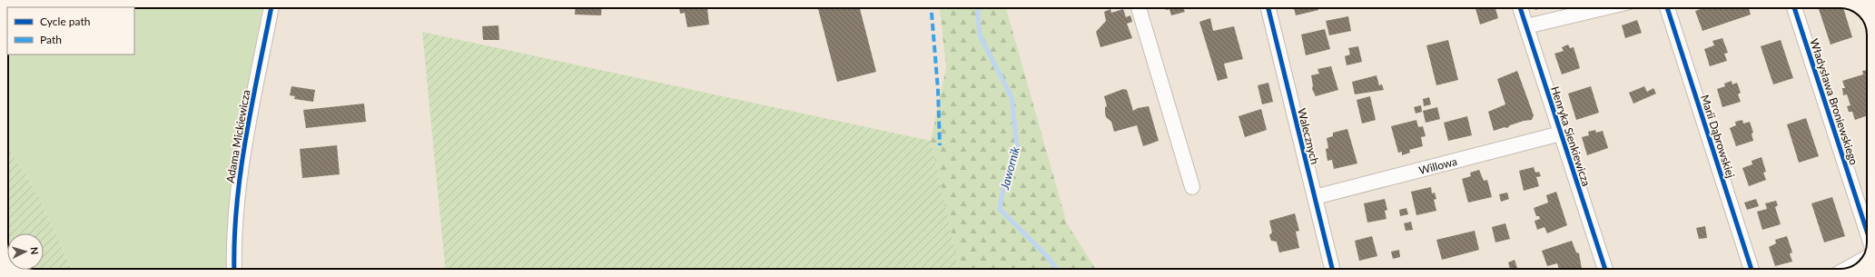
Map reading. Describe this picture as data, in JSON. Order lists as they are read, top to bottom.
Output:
{
  "streets": {
    "street": [
      "Władysława Broniewskiego",
      "Adama Mickiewicza",
      "Walecznych",
      "Henryka Sienkiewicza",
      "Marii Dąbrowskiej",
      "Willowa"
    ]
  },
  "crossings": [
    ["Walecznych", "Willowa"],
    ["Henryka Sienkiewicza", "Willowa"]
  ],
  "water": ["Jawornik"],
  "legend": ["Cycle path", "Path"],
  "north": "right"
}
